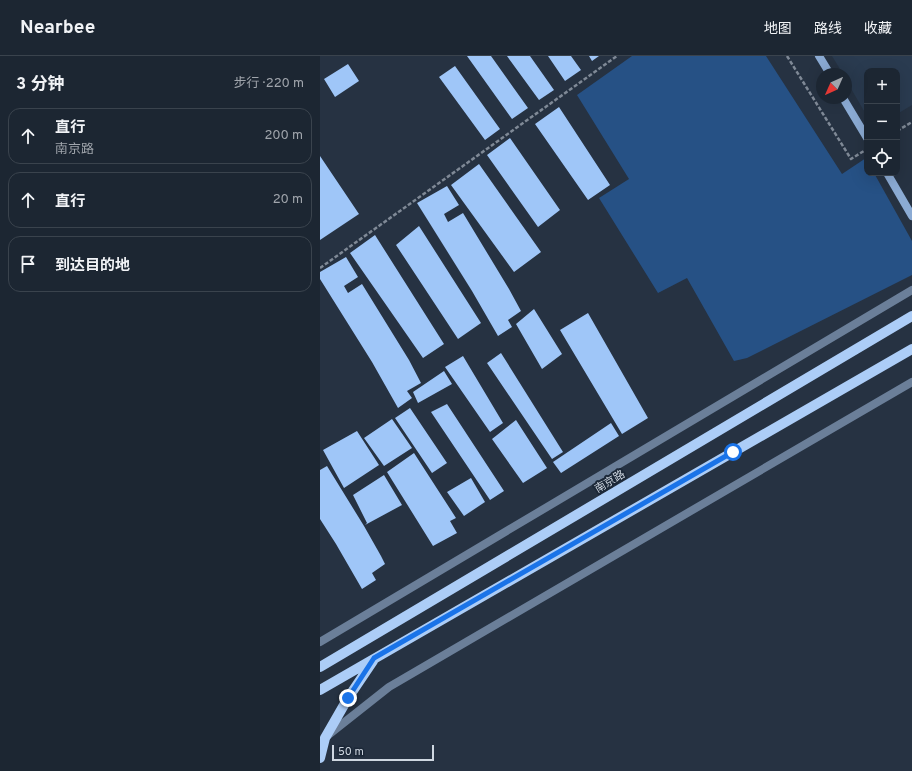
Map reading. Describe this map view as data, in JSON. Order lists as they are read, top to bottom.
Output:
{
  "streets": {
    "main road": ["南京路"]
  },
  "scale_bar": "50 m",
  "north": "bottom left",
  "page": {
    "header": "Nearbee",
    "nav": ["地图", "路线", "收藏"],
    "heading": ["3 分钟", "步行 · 220 m"],
    "map_buttons": ["+", "−"],
    "list": [
      ["直行", "南京路", "200 m"],
      ["直行", "20 m"],
      "到达目的地"
    ],
    "scale": "50 m"
  }
}
